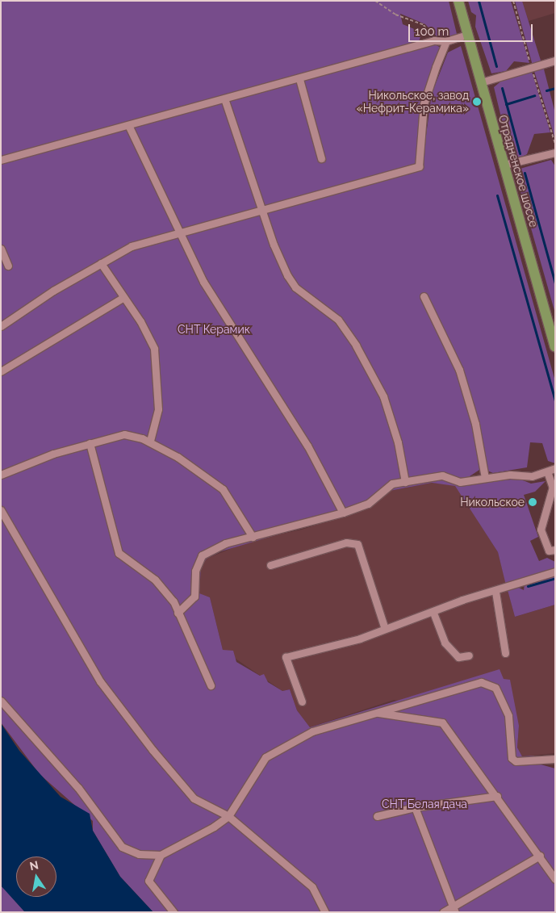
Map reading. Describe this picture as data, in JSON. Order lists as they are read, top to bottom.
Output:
{
  "streets": {
    "main road": ["Отрадненское шоссе"]
  },
  "parks": ["СНТ Керамик", "СНТ Белая дача"],
  "places": ["Никольское, завод «Нефрит-Керамика»", "Никольское"],
  "scale_bar": "100 m",
  "north": "top"
}
